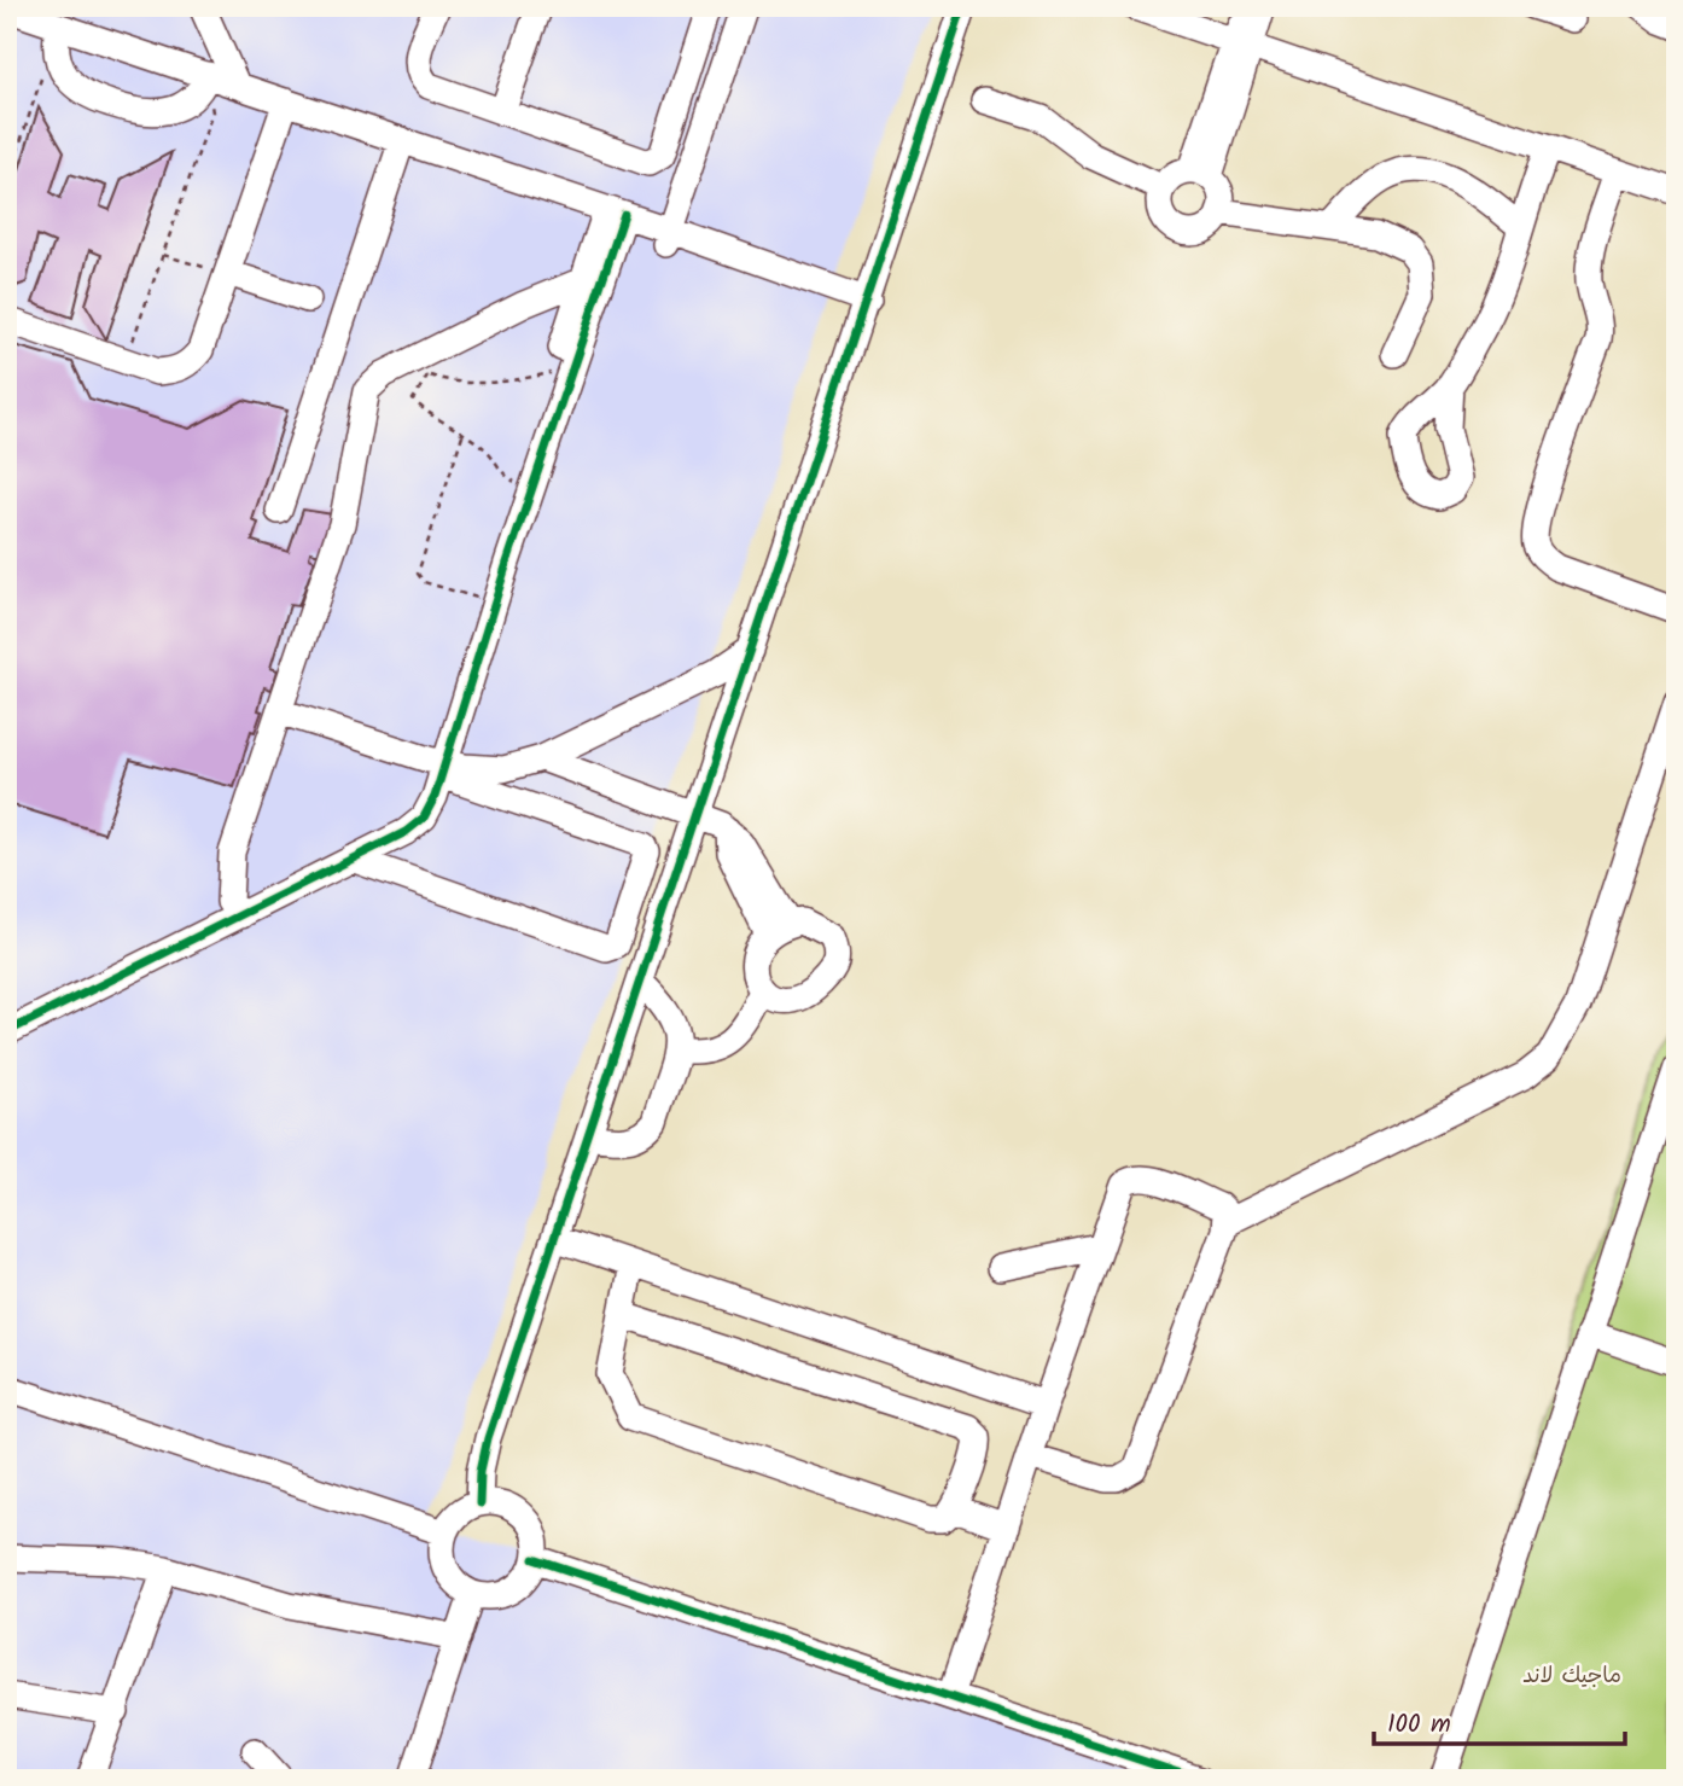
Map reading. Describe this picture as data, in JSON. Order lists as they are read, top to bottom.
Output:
{
  "parks": ["ماجيك لاند"],
  "scale_bar": "100 m"
}
